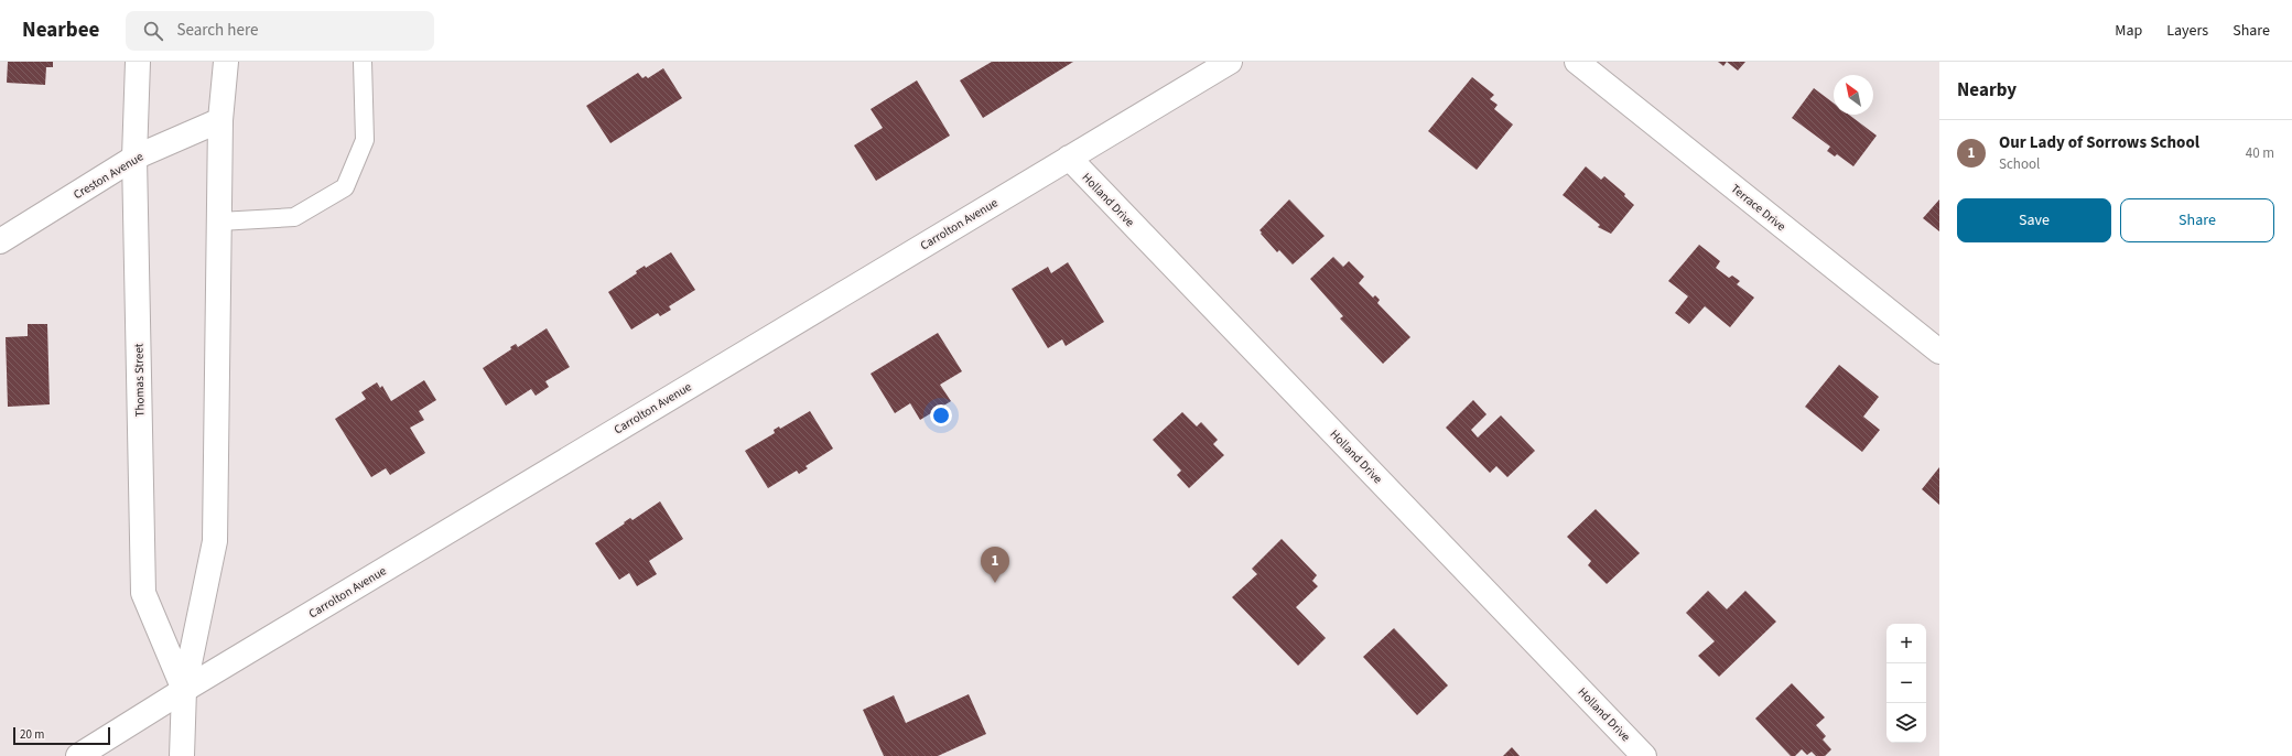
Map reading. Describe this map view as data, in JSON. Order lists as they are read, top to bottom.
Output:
{
  "streets": {
    "main road": [
      "Creston Avenue",
      "Holland Drive",
      "Terrace Drive",
      "Carrolton Avenue",
      "Thomas Street"
    ]
  },
  "crossings": [
    ["Creston Avenue", "Thomas Street"],
    ["Holland Drive", "Carrolton Avenue"],
    ["Carrolton Avenue", "Thomas Street"]
  ],
  "scale_bar": "20 m",
  "north": "top left",
  "page": {
    "header": "Nearbee",
    "search": "Search here",
    "nav": ["Map", "Layers", "Share"],
    "heading": "Nearby",
    "list": [
      {
        "mark": "1",
        "name": "Our Lady of Sorrows School",
        "note": "School",
        "value": "40 m"
      }
    ],
    "buttons": ["Save", "Share"],
    "pins": "1",
    "map_buttons": ["+", "−"],
    "scale": "20 m"
  }
}
